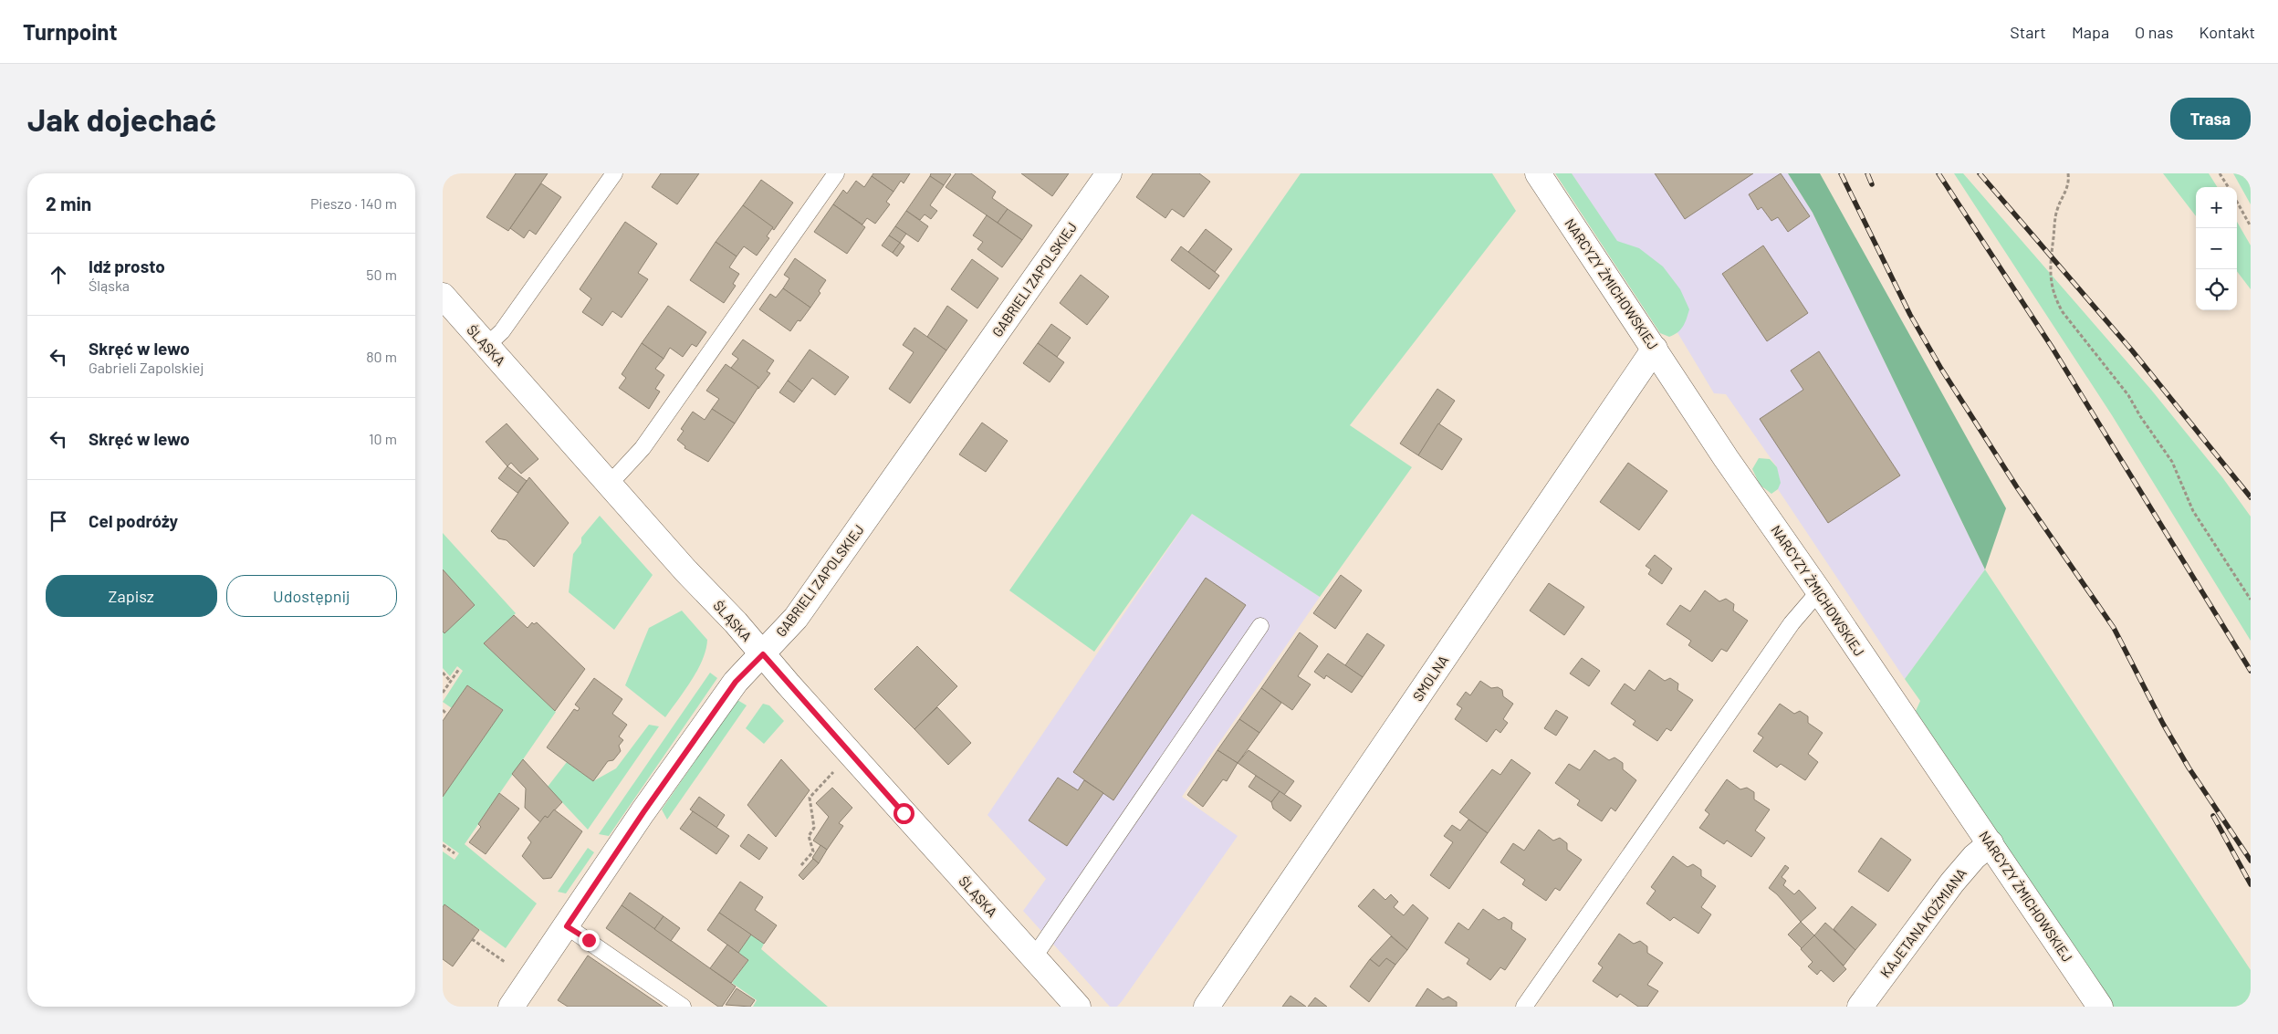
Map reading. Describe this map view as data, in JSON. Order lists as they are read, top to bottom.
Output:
{
  "streets": {
    "street": [
      "GABRIELI ZAPOLSKIEJ",
      "NARCYZY ŻMICHOWSKIEJ",
      "ŚLĄSKA",
      "SMOLNA",
      "KAJETANA KOŹMIANA"
    ]
  },
  "crossings": [
    ["GABRIELI ZAPOLSKIEJ", "ŚLĄSKA"],
    ["NARCYZY ŻMICHOWSKIEJ", "SMOLNA"],
    ["NARCYZY ŻMICHOWSKIEJ", "KAJETANA KOŹMIANA"]
  ],
  "page": {
    "header": "Turnpoint",
    "nav": [
      "Start",
      "Mapa",
      "O nas",
      "Kontakt"
    ],
    "buttons": [
      "Trasa",
      ["Zapisz", "Udostępnij"]
    ],
    "title": "Jak dojechać",
    "heading": ["2 min", "Pieszo · 140 m"],
    "map_buttons": ["+", "−"],
    "list": [
      ["Idź prosto", "Śląska", "50 m"],
      ["Skręć w lewo", "Gabrieli Zapolskiej", "80 m"],
      ["Skręć w lewo", "10 m"],
      "Cel podróży"
    ]
  }
}
